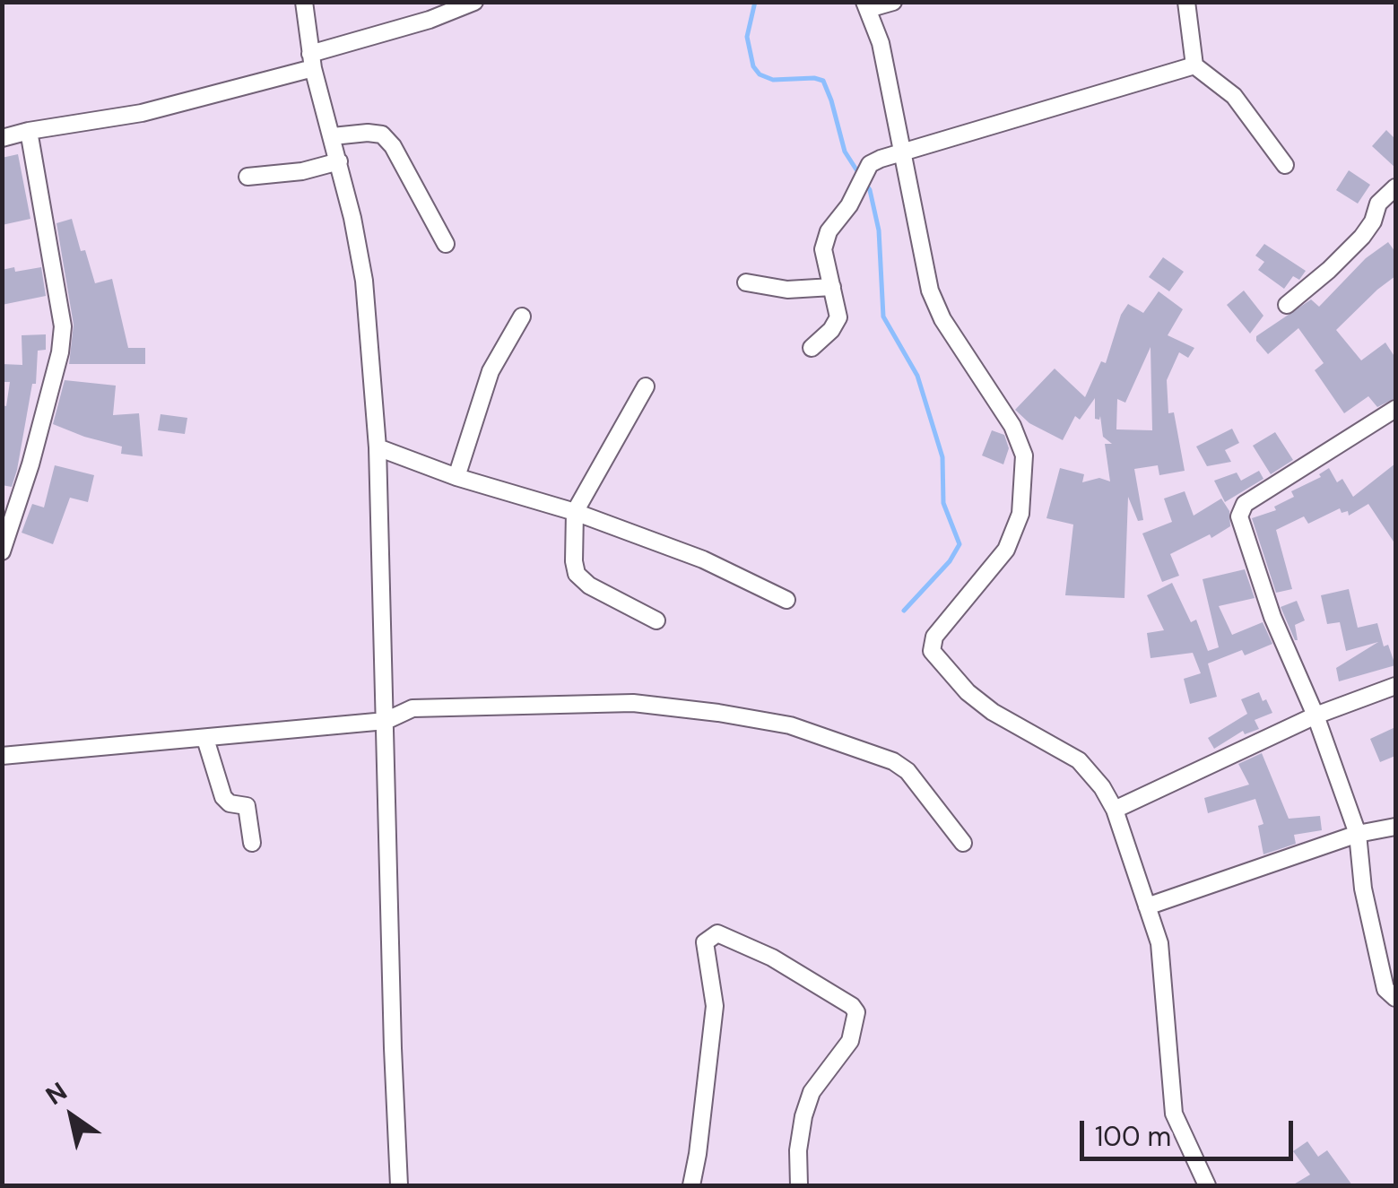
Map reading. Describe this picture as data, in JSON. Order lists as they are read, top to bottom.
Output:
{
  "scale_bar": "100 m",
  "north": "top left"
}
